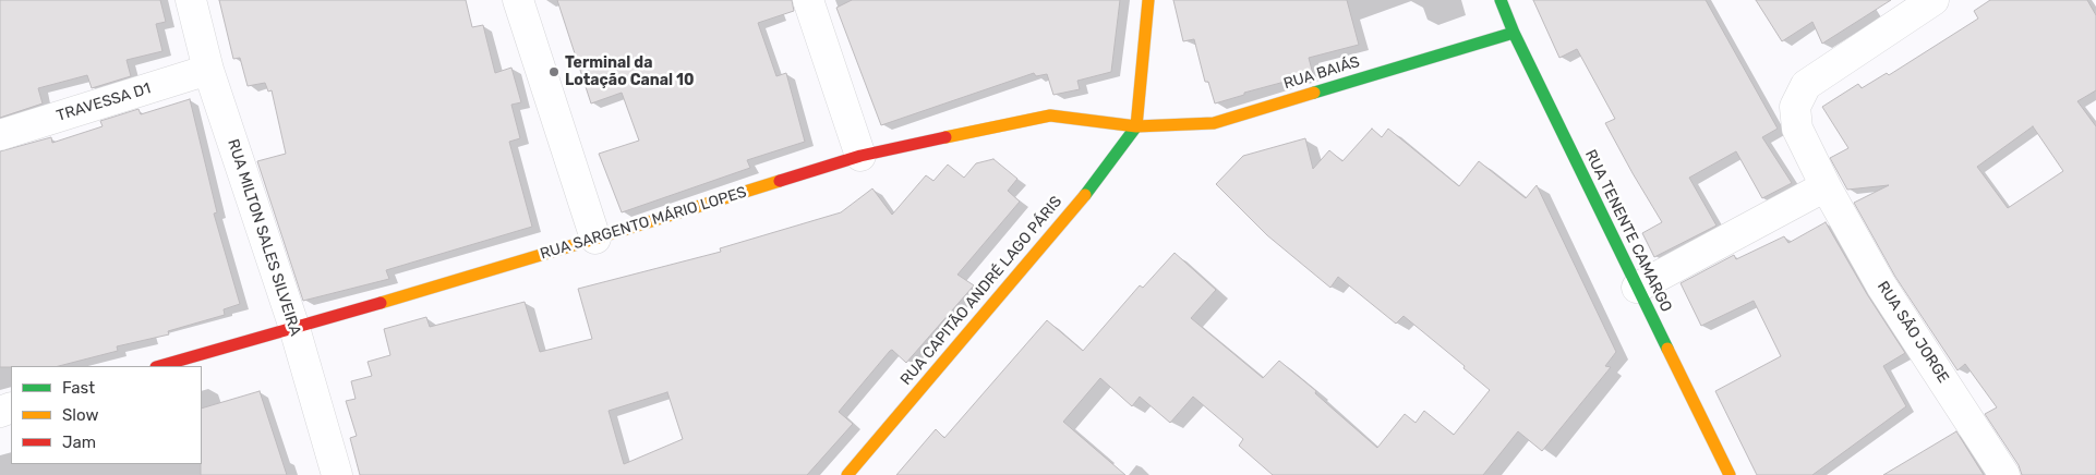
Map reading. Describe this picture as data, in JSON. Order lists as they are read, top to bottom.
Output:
{
  "streets": {
    "street": [
      "RUA BAIÁS",
      "TRAVESSA D1",
      "RUA SARGENTO MÁRIO LOPES",
      "RUA TENENTE CAMARGO",
      "RUA MILTON SALES SILVEIRA",
      "RUA CAPITÃO ANDRÉ LAGO PÁRIS",
      "RUA SÃO JORGE"
    ]
  },
  "crossings": [
    ["RUA BAIÁS", "RUA SARGENTO MÁRIO LOPES"],
    ["RUA BAIÁS", "RUA TENENTE CAMARGO"],
    ["RUA BAIÁS", "RUA CAPITÃO ANDRÉ LAGO PÁRIS"],
    ["TRAVESSA D1", "RUA MILTON SALES SILVEIRA"],
    ["RUA SARGENTO MÁRIO LOPES", "RUA MILTON SALES SILVEIRA"],
    ["RUA SARGENTO MÁRIO LOPES", "RUA CAPITÃO ANDRÉ LAGO PÁRIS"]
  ],
  "places": ["Terminal da Lotação Canal 10"],
  "legend": ["Fast", "Slow", "Jam"]
}
